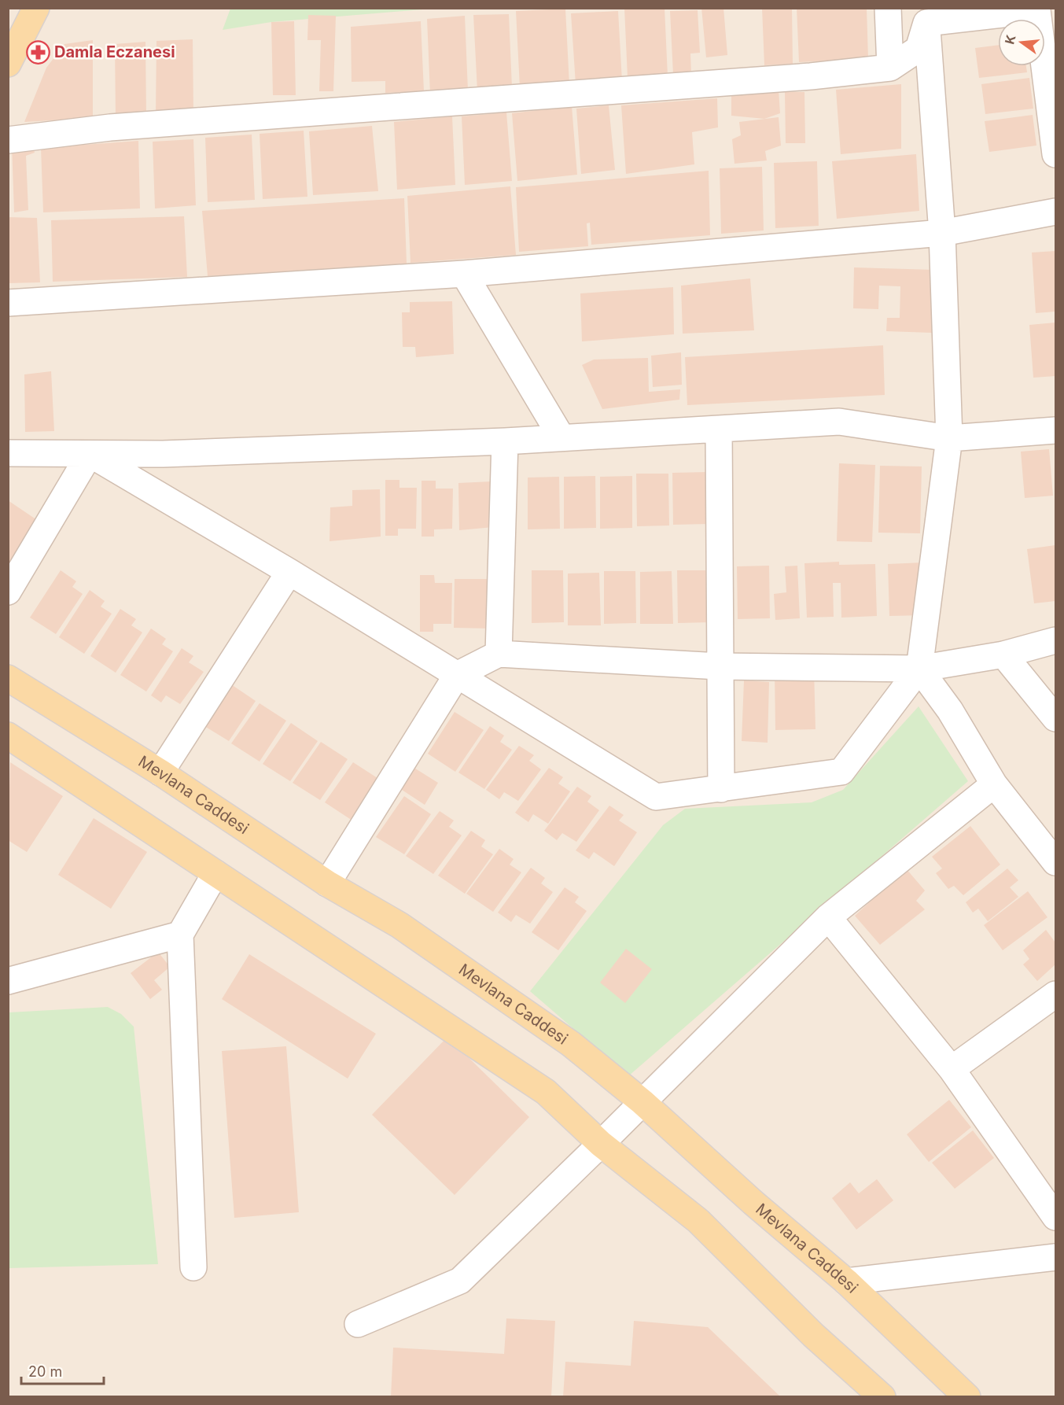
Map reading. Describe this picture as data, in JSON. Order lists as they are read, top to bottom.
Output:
{
  "streets": {
    "main road": ["Mevlana Caddesi"]
  },
  "places": {
    "pharmacy": ["Damla Eczanesi"]
  },
  "scale_bar": "20 m",
  "north": "left"
}
